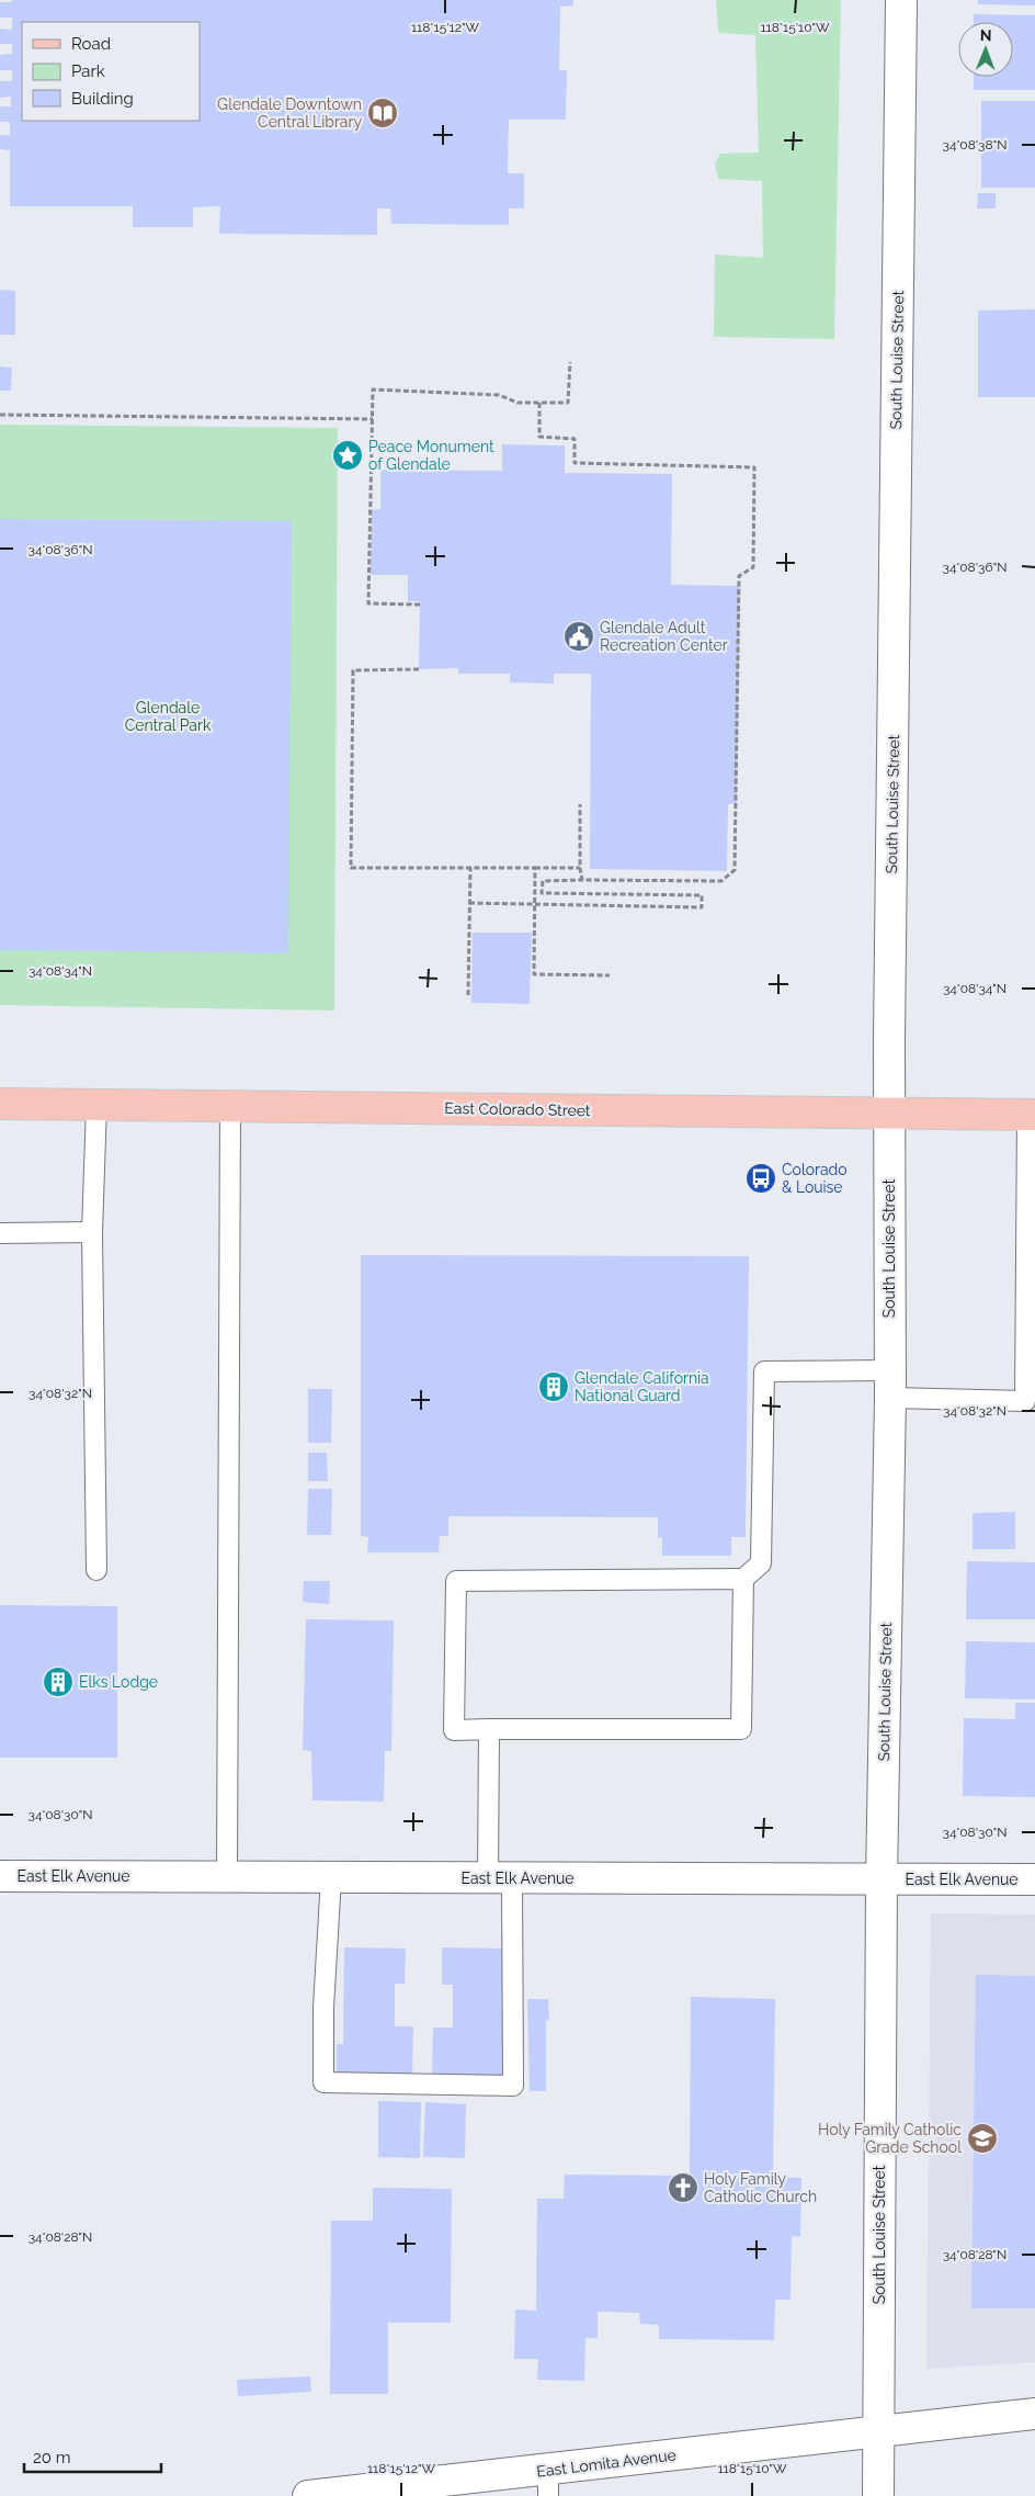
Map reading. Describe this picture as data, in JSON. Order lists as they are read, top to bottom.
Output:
{
  "streets": {
    "main road": ["East Colorado Street"],
    "street": ["South Louise Street", "East Elk Avenue", "East Lomita Avenue"]
  },
  "crossings": [
    ["South Louise Street", "East Colorado Street"],
    ["South Louise Street", "East Elk Avenue"],
    ["South Louise Street", "East Lomita Avenue"]
  ],
  "parks": ["Glendale Central Park"],
  "places": {
    "library": ["Glendale Downtown Central Library"],
    "place": ["Peace Monument of Glendale"],
    "public building": ["Glendale Adult Recreation Center"],
    "bus stop": ["Colorado & Louise"],
    "building": ["Glendale California National Guard", "Elks Lodge"],
    "school or university": ["Holy Family Catholic Grade School"],
    "church": ["Holy Family Catholic Church"]
  },
  "legend": ["Road", "Park", "Building"],
  "scale_bar": "20 m",
  "north": "top",
  "coordinates": [
    "118°15'12\"W",
    "118°15'10\"W",
    "34°08'38\"N",
    "34°08'36\"N",
    "34°08'34\"N",
    "34°08'32\"N",
    "34°08'30\"N",
    "34°08'28\"N"
  ]
}
